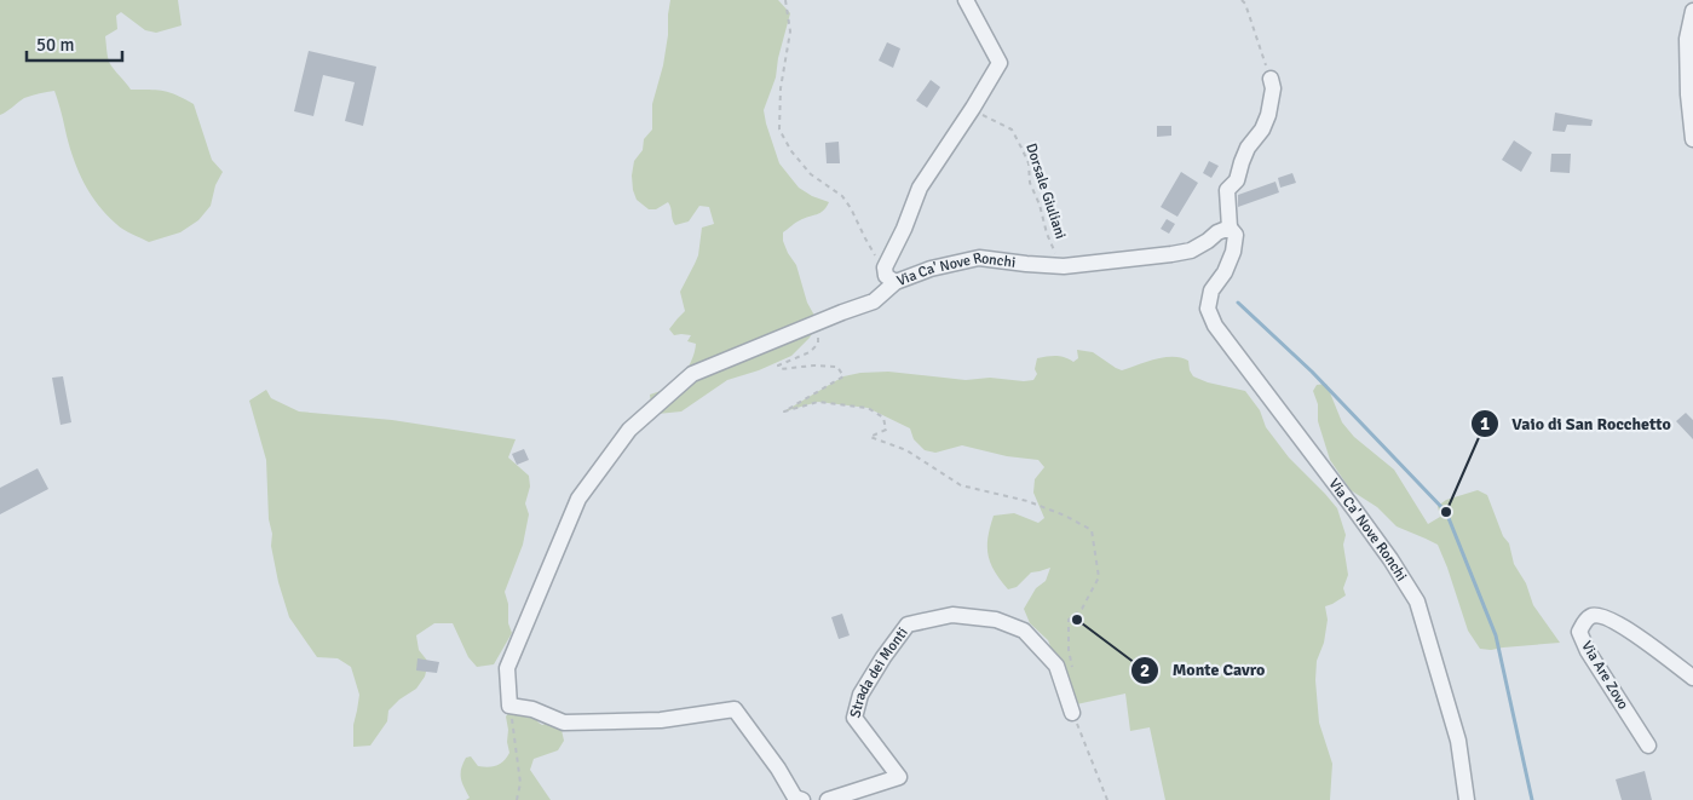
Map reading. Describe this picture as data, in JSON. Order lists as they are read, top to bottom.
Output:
{
  "streets": {
    "street": ["Via Ca' Nove Ronchi", "Strada dei Monti", "Via Are Zovo"],
    "path": ["Dorsale Giuliani"]
  },
  "crossings": [
    ["Dorsale Giuliani", "Via Ca' Nove Ronchi"]
  ],
  "places": ["Vaio di San Rocchetto", "Monte Cavro"],
  "scale_bar": "50 m"
}
